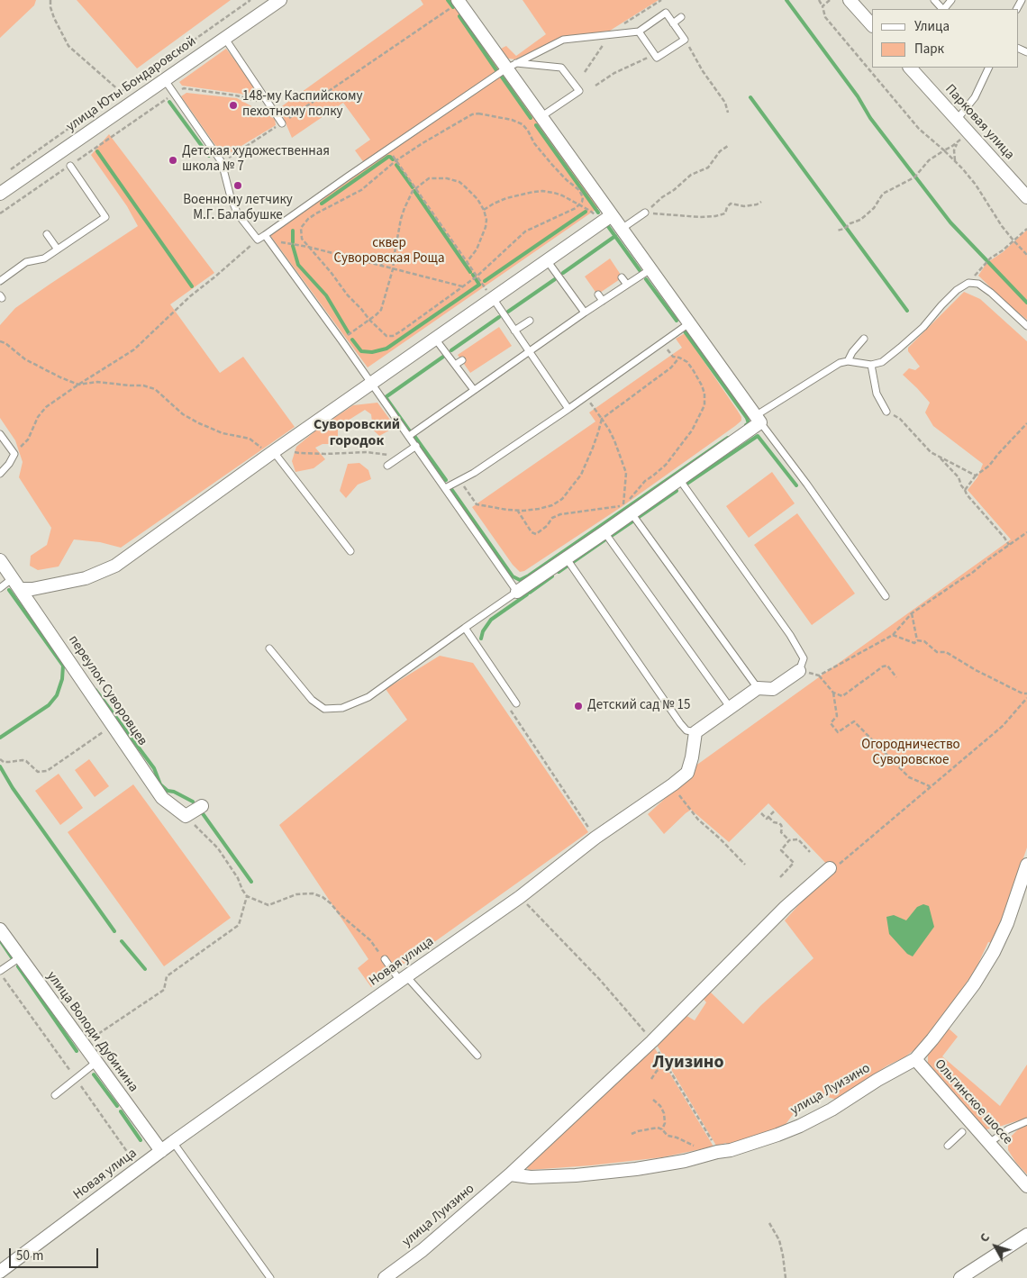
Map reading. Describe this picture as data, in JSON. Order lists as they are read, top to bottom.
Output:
{
  "streets": {
    "street": [
      "улица Юты Бондаровской",
      "Парковая улица",
      "переулок Суворовцев",
      "Новая улица",
      "улица Володи Дубинина",
      "улица Луизино",
      "Ольгинское шоссе"
    ]
  },
  "crossings": [
    ["Новая улица", "улица Володи Дубинина"],
    ["улица Луизино", "Ольгинское шоссе"]
  ],
  "districts": ["Суворовский городок", "Луизино"],
  "parks": ["сквер Суворовская Роща", "Огородничество Суворовское"],
  "places": [
    "148-му Каспийскому пехотному полку",
    "Детская художественная школа № 7",
    "Военному летчику М.Г. Балабушке",
    "Детский сад № 15"
  ],
  "legend": ["Улица", "Парк"],
  "scale_bar": "50 m",
  "north": "top left"
}
